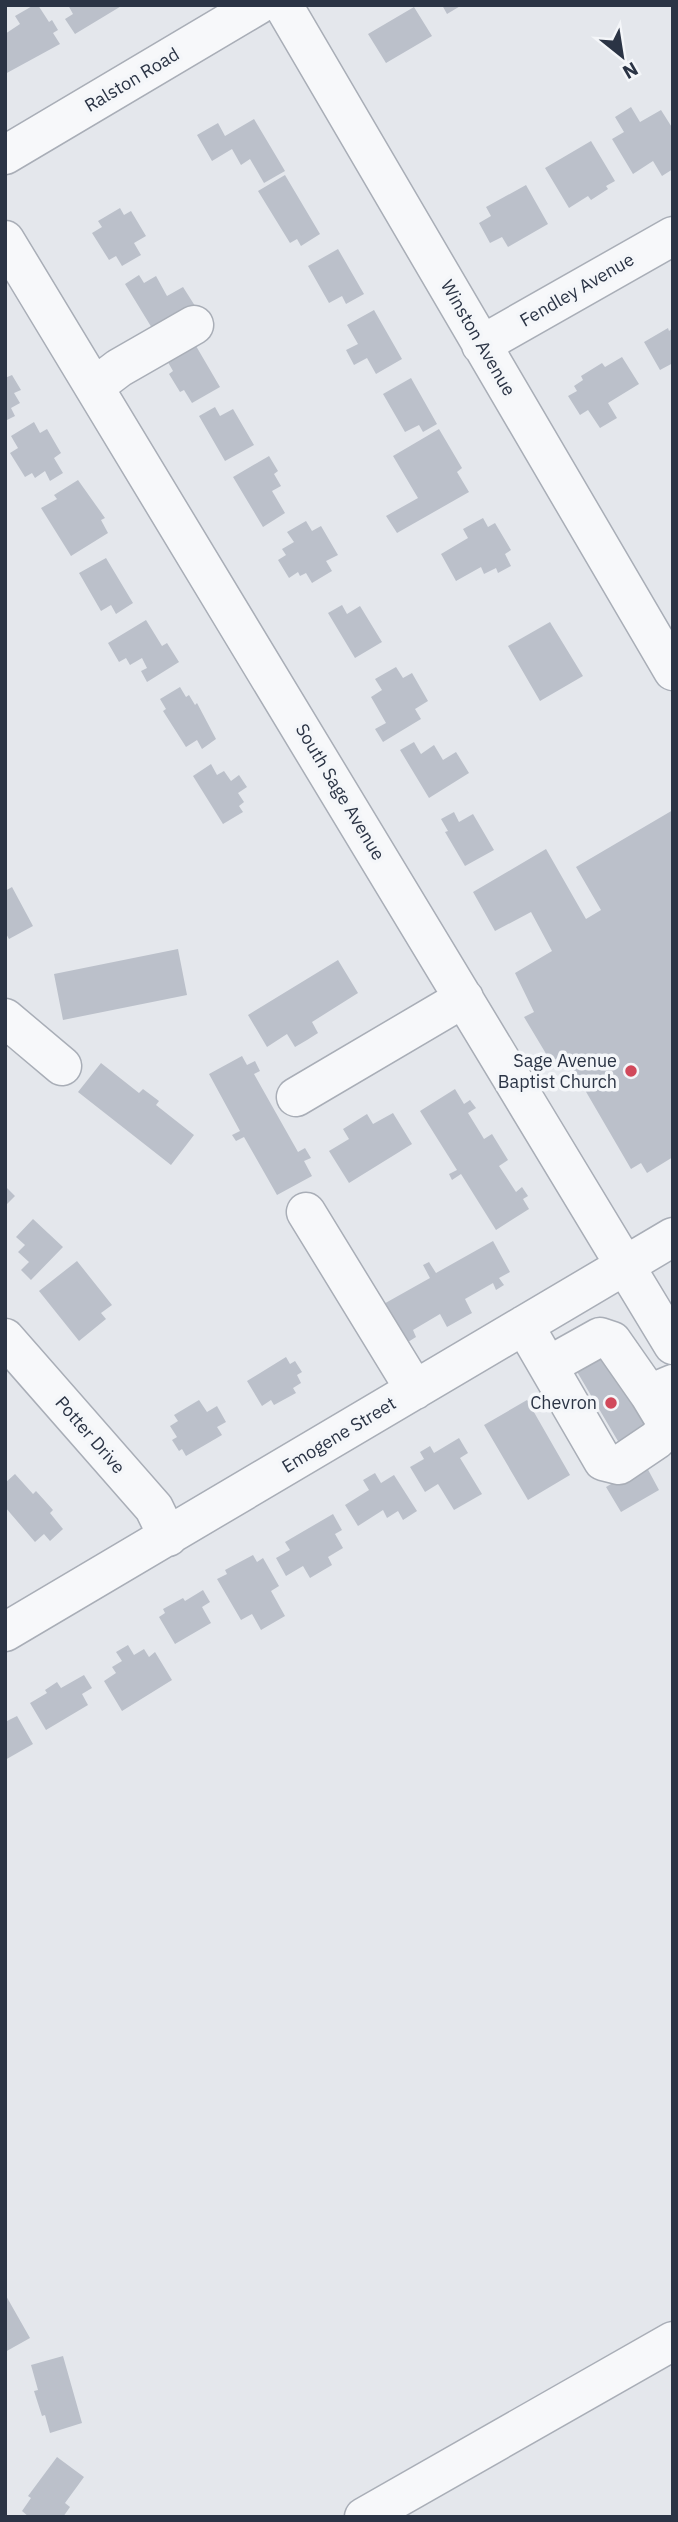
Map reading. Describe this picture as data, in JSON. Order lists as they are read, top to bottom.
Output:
{
  "streets": {
    "street": [
      "Ralston Road",
      "Fendley Avenue",
      "Winston Avenue",
      "South Sage Avenue",
      "Potter Drive",
      "Emogene Street"
    ]
  },
  "crossings": [
    ["Fendley Avenue", "Winston Avenue"],
    ["South Sage Avenue", "Emogene Street"],
    ["Potter Drive", "Emogene Street"]
  ],
  "places": ["Sage Avenue Baptist Church", "Chevron"],
  "north": "bottom right"
}
